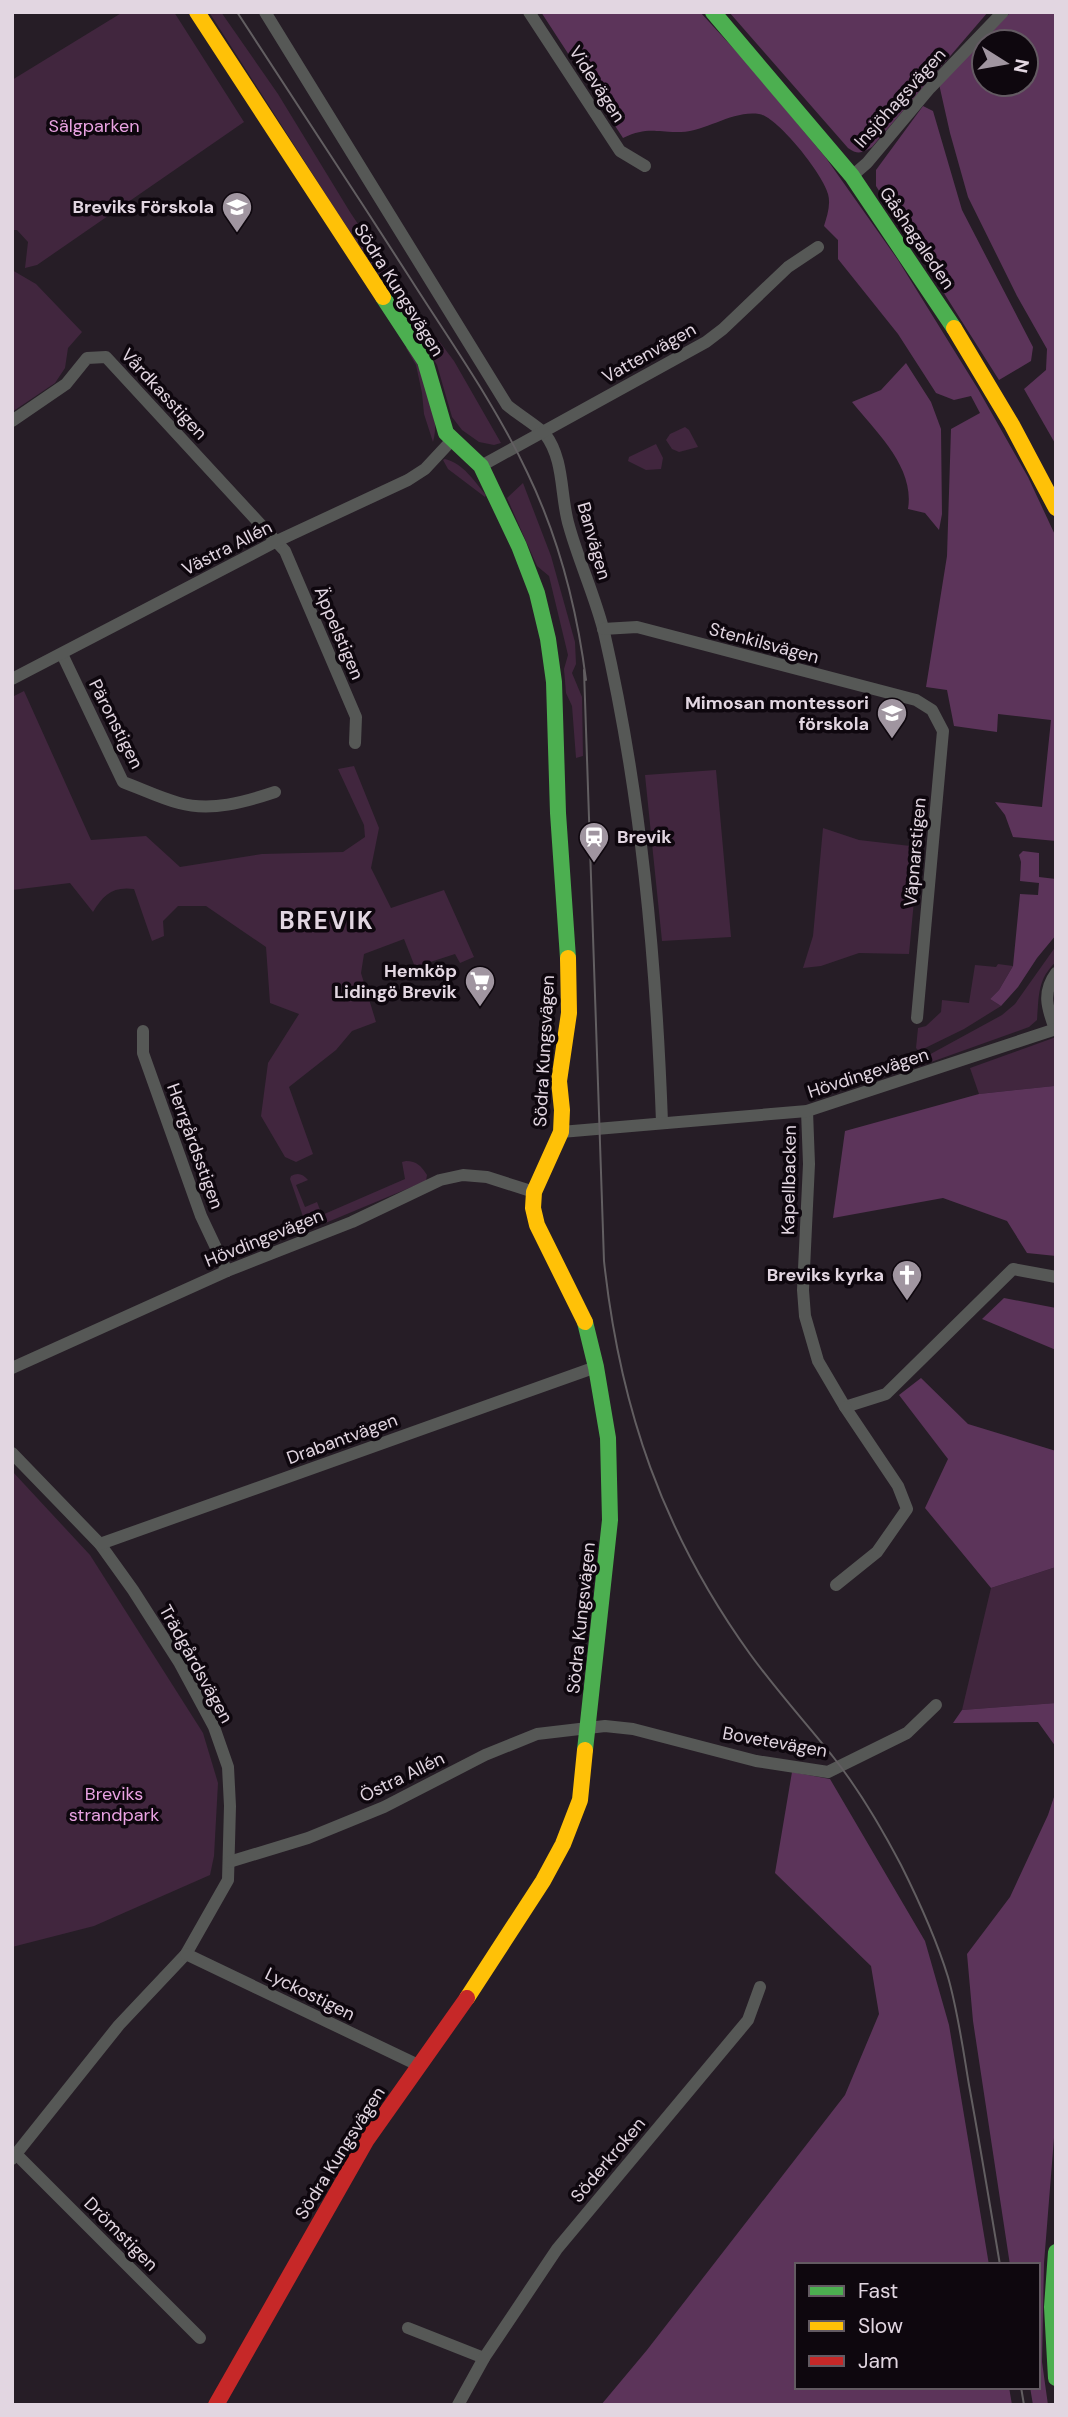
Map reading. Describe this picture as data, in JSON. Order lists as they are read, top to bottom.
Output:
{
  "streets": {
    "street": [
      "Videvägen",
      "Insjöhagsvägen",
      "Gåshagaleden",
      "Södra Kungsvägen",
      "Vattenvägen",
      "Vårdkasstigen",
      "Banvägen",
      "Västra Allén",
      "Äppelstigen",
      "Stenkilsvägen",
      "Päronstigen",
      "Väpnarstigen",
      "Hövdingevägen",
      "Herrgårdsstigen",
      "Kapellbacken",
      "Drabantvägen",
      "Trädgårdsvägen",
      "Bovetevägen",
      "Östra Allén",
      "Lyckostigen",
      "Söderkroken",
      "Drömstigen"
    ]
  },
  "crossings": [
    ["Insjöhagsvägen", "Gåshagaleden"],
    ["Södra Kungsvägen", "Vattenvägen"],
    ["Södra Kungsvägen", "Västra Allén"],
    ["Södra Kungsvägen", "Hövdingevägen"],
    ["Södra Kungsvägen", "Drabantvägen"],
    ["Södra Kungsvägen", "Bovetevägen"],
    ["Södra Kungsvägen", "Östra Allén"],
    ["Södra Kungsvägen", "Lyckostigen"],
    ["Vattenvägen", "Banvägen"],
    ["Vårdkasstigen", "Västra Allén"],
    ["Vårdkasstigen", "Äppelstigen"],
    ["Banvägen", "Stenkilsvägen"],
    ["Banvägen", "Hövdingevägen"],
    ["Västra Allén", "Äppelstigen"],
    ["Västra Allén", "Päronstigen"],
    ["Stenkilsvägen", "Väpnarstigen"],
    ["Hövdingevägen", "Herrgårdsstigen"],
    ["Hövdingevägen", "Kapellbacken"],
    ["Drabantvägen", "Trädgårdsvägen"],
    ["Trädgårdsvägen", "Östra Allén"],
    ["Trädgårdsvägen", "Lyckostigen"],
    ["Trädgårdsvägen", "Drömstigen"],
    ["Bovetevägen", "Östra Allén"]
  ],
  "districts": ["BREVIK"],
  "parks": ["Sälgparken", "Breviks strandpark"],
  "places": {
    "school or university": ["Breviks Förskola", "Mimosan montessori förskola"],
    "station": ["Brevik"],
    "supermarket": ["Hemköp Lidingö Brevik"],
    "church": ["Breviks kyrka"]
  },
  "legend": ["Fast", "Slow", "Jam"],
  "north": "right"
}
